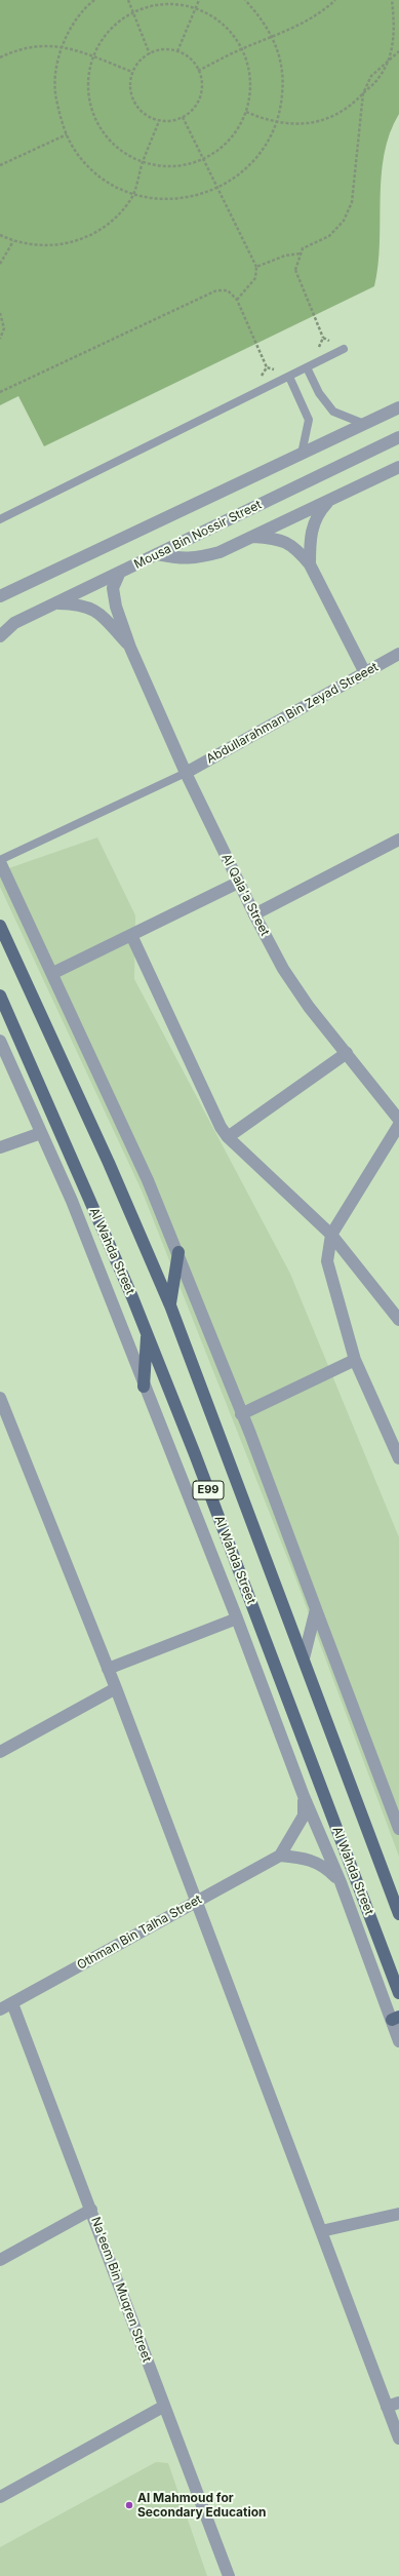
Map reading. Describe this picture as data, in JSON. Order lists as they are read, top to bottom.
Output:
{
  "streets": {
    "main road": ["Al Wahda Street", "E99"],
    "street": [
      "Mousa Bin Nossir Street",
      "Abdullarahman Bin Zeyad Streeet",
      "Al Qala'a Street",
      "Othman Bin Talha Street",
      "Na'eem Bin Muqren Street"
    ]
  },
  "crossings": [
    ["Mousa Bin Nossir Street", "Al Qala'a Street"],
    ["Abdullarahman Bin Zeyad Streeet", "Al Qala'a Street"],
    ["Othman Bin Talha Street", "Na'eem Bin Muqren Street"]
  ],
  "places": ["Al Mahmoud for Secondary Education"]
}
